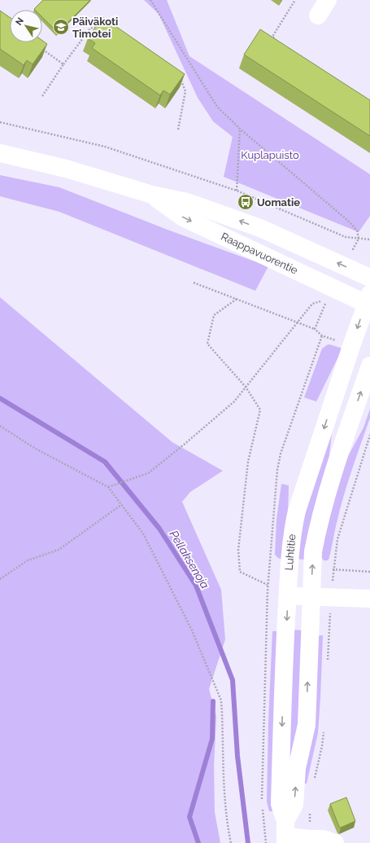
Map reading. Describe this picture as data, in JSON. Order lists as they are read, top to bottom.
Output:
{
  "streets": {
    "street": ["Raappavuorentie", "Luhtitie"]
  },
  "crossings": [
    ["Raappavuorentie", "Luhtitie"]
  ],
  "water": ["Pellaksenoja"],
  "parks": ["Kuplapuisto"],
  "places": {
    "school or university": ["Päiväkoti Timotei"],
    "bus stop": ["Uomatie"]
  },
  "north": "top left"
}
